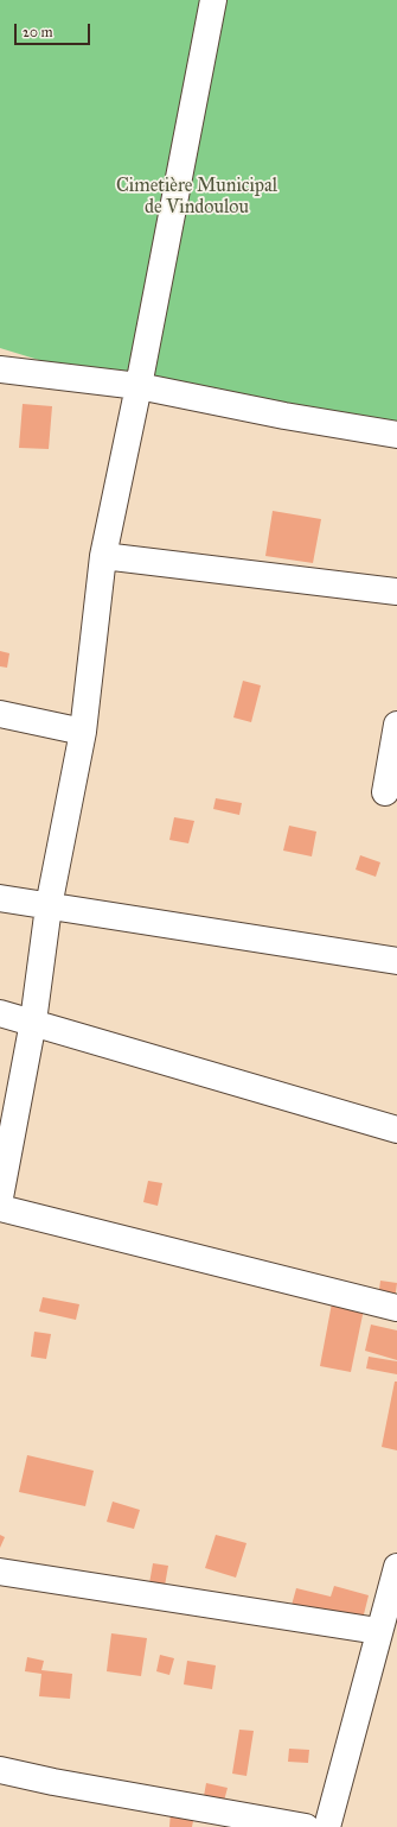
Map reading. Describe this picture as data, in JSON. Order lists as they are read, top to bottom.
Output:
{
  "parks": ["Cimetière Municipal de Vindoulou"],
  "scale_bar": "20 m"
}
